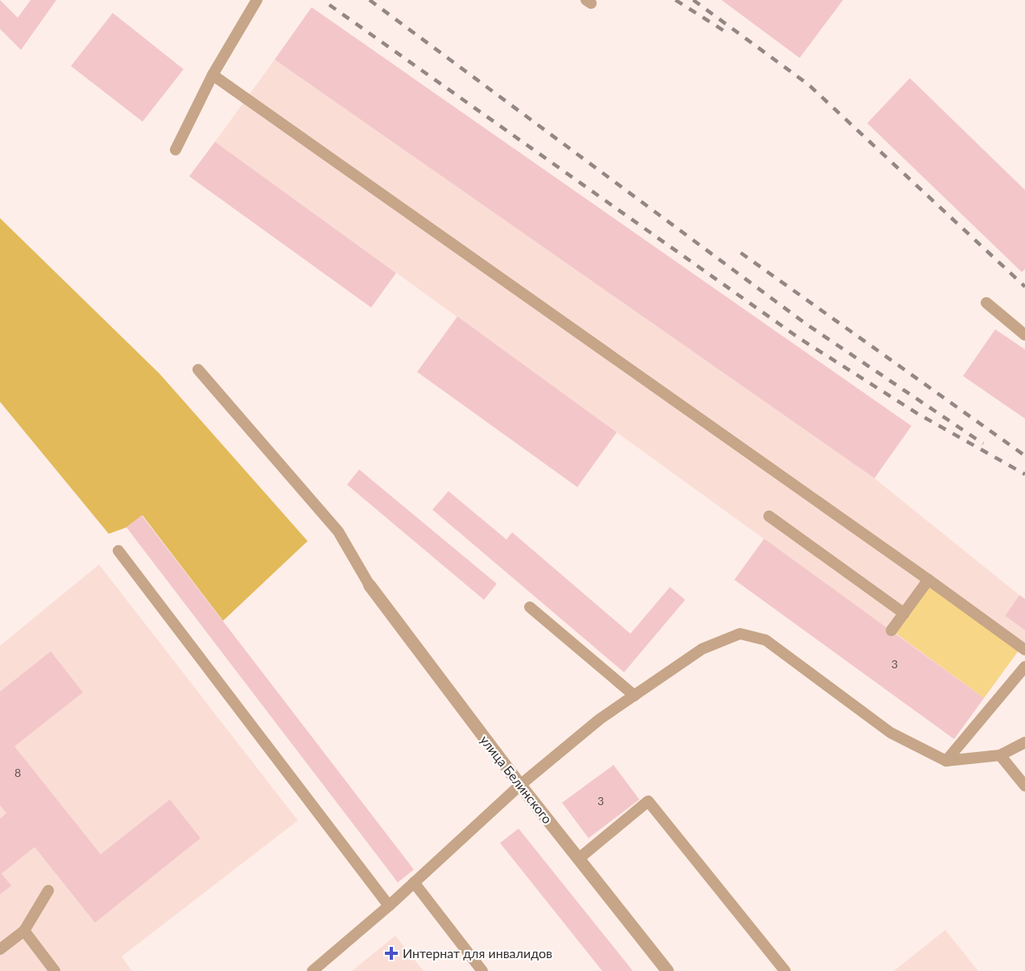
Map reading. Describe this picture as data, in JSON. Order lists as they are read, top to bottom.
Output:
{
  "streets": {
    "street": ["улица Белинского"]
  },
  "places": {
    "health": ["Интернат для инвалидов"]
  },
  "house_numbers": ["3", "8", "3"]
}
